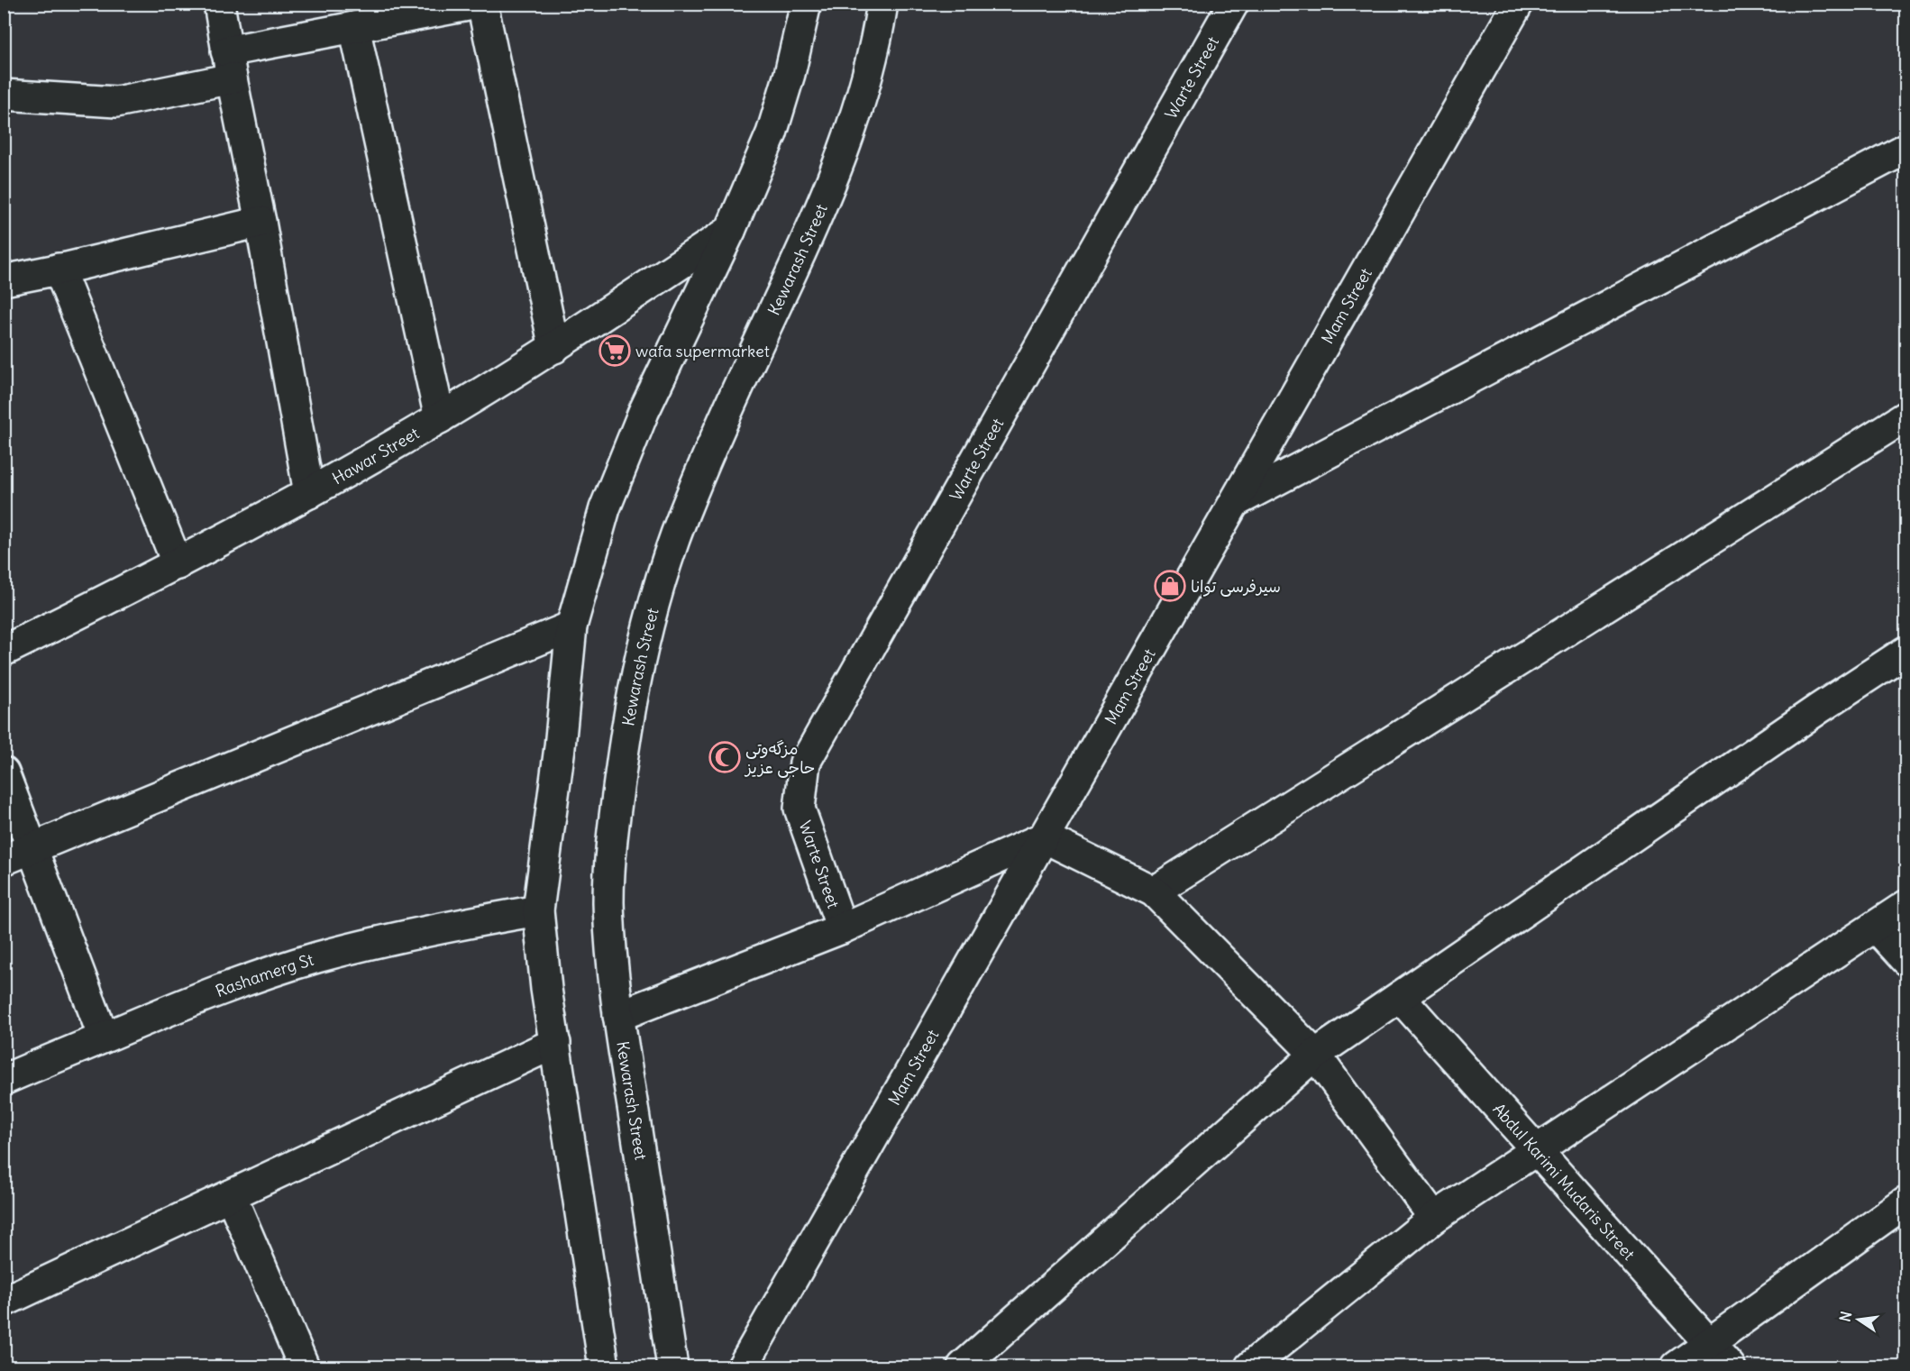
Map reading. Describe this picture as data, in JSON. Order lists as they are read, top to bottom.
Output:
{
  "streets": {
    "street": [
      "Warte Street",
      "Kewarash Street",
      "Mam Street",
      "Hawar Street",
      "Rashamerg St",
      "Abdul Karimi Mudaris Street"
    ]
  },
  "places": {
    "supermarket": ["wafa supermarket"],
    "shop": ["سيرفرسى توانا"],
    "mosque": ["مزگەوتی حاجی عزیز"]
  },
  "north": "left"
}
